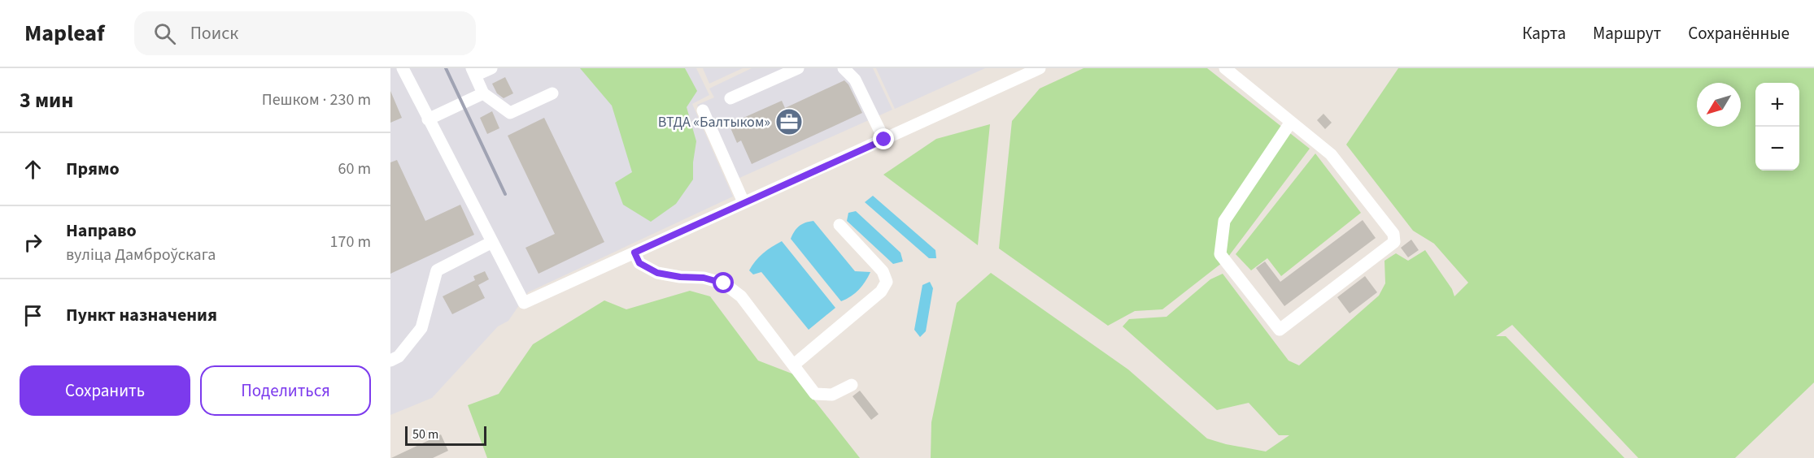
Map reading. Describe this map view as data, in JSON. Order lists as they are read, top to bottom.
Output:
{
  "places": {
    "office": ["ВТДА «Балтыком»"]
  },
  "scale_bar": "50 m",
  "north": "bottom left",
  "page": {
    "header": "Mapleaf",
    "search": "Поиск",
    "nav": ["Карта", "Маршрут", "Сохранённые"],
    "heading": ["3 мин", "Пешком · 230 m"],
    "map_buttons": ["+", "−"],
    "list": [
      ["Прямо", "60 m"],
      ["Направо", "вуліца Дамброўскага", "170 m"],
      "Пункт назначения"
    ],
    "buttons": ["Сохранить", "Поделиться"],
    "scale": "50 m"
  }
}
